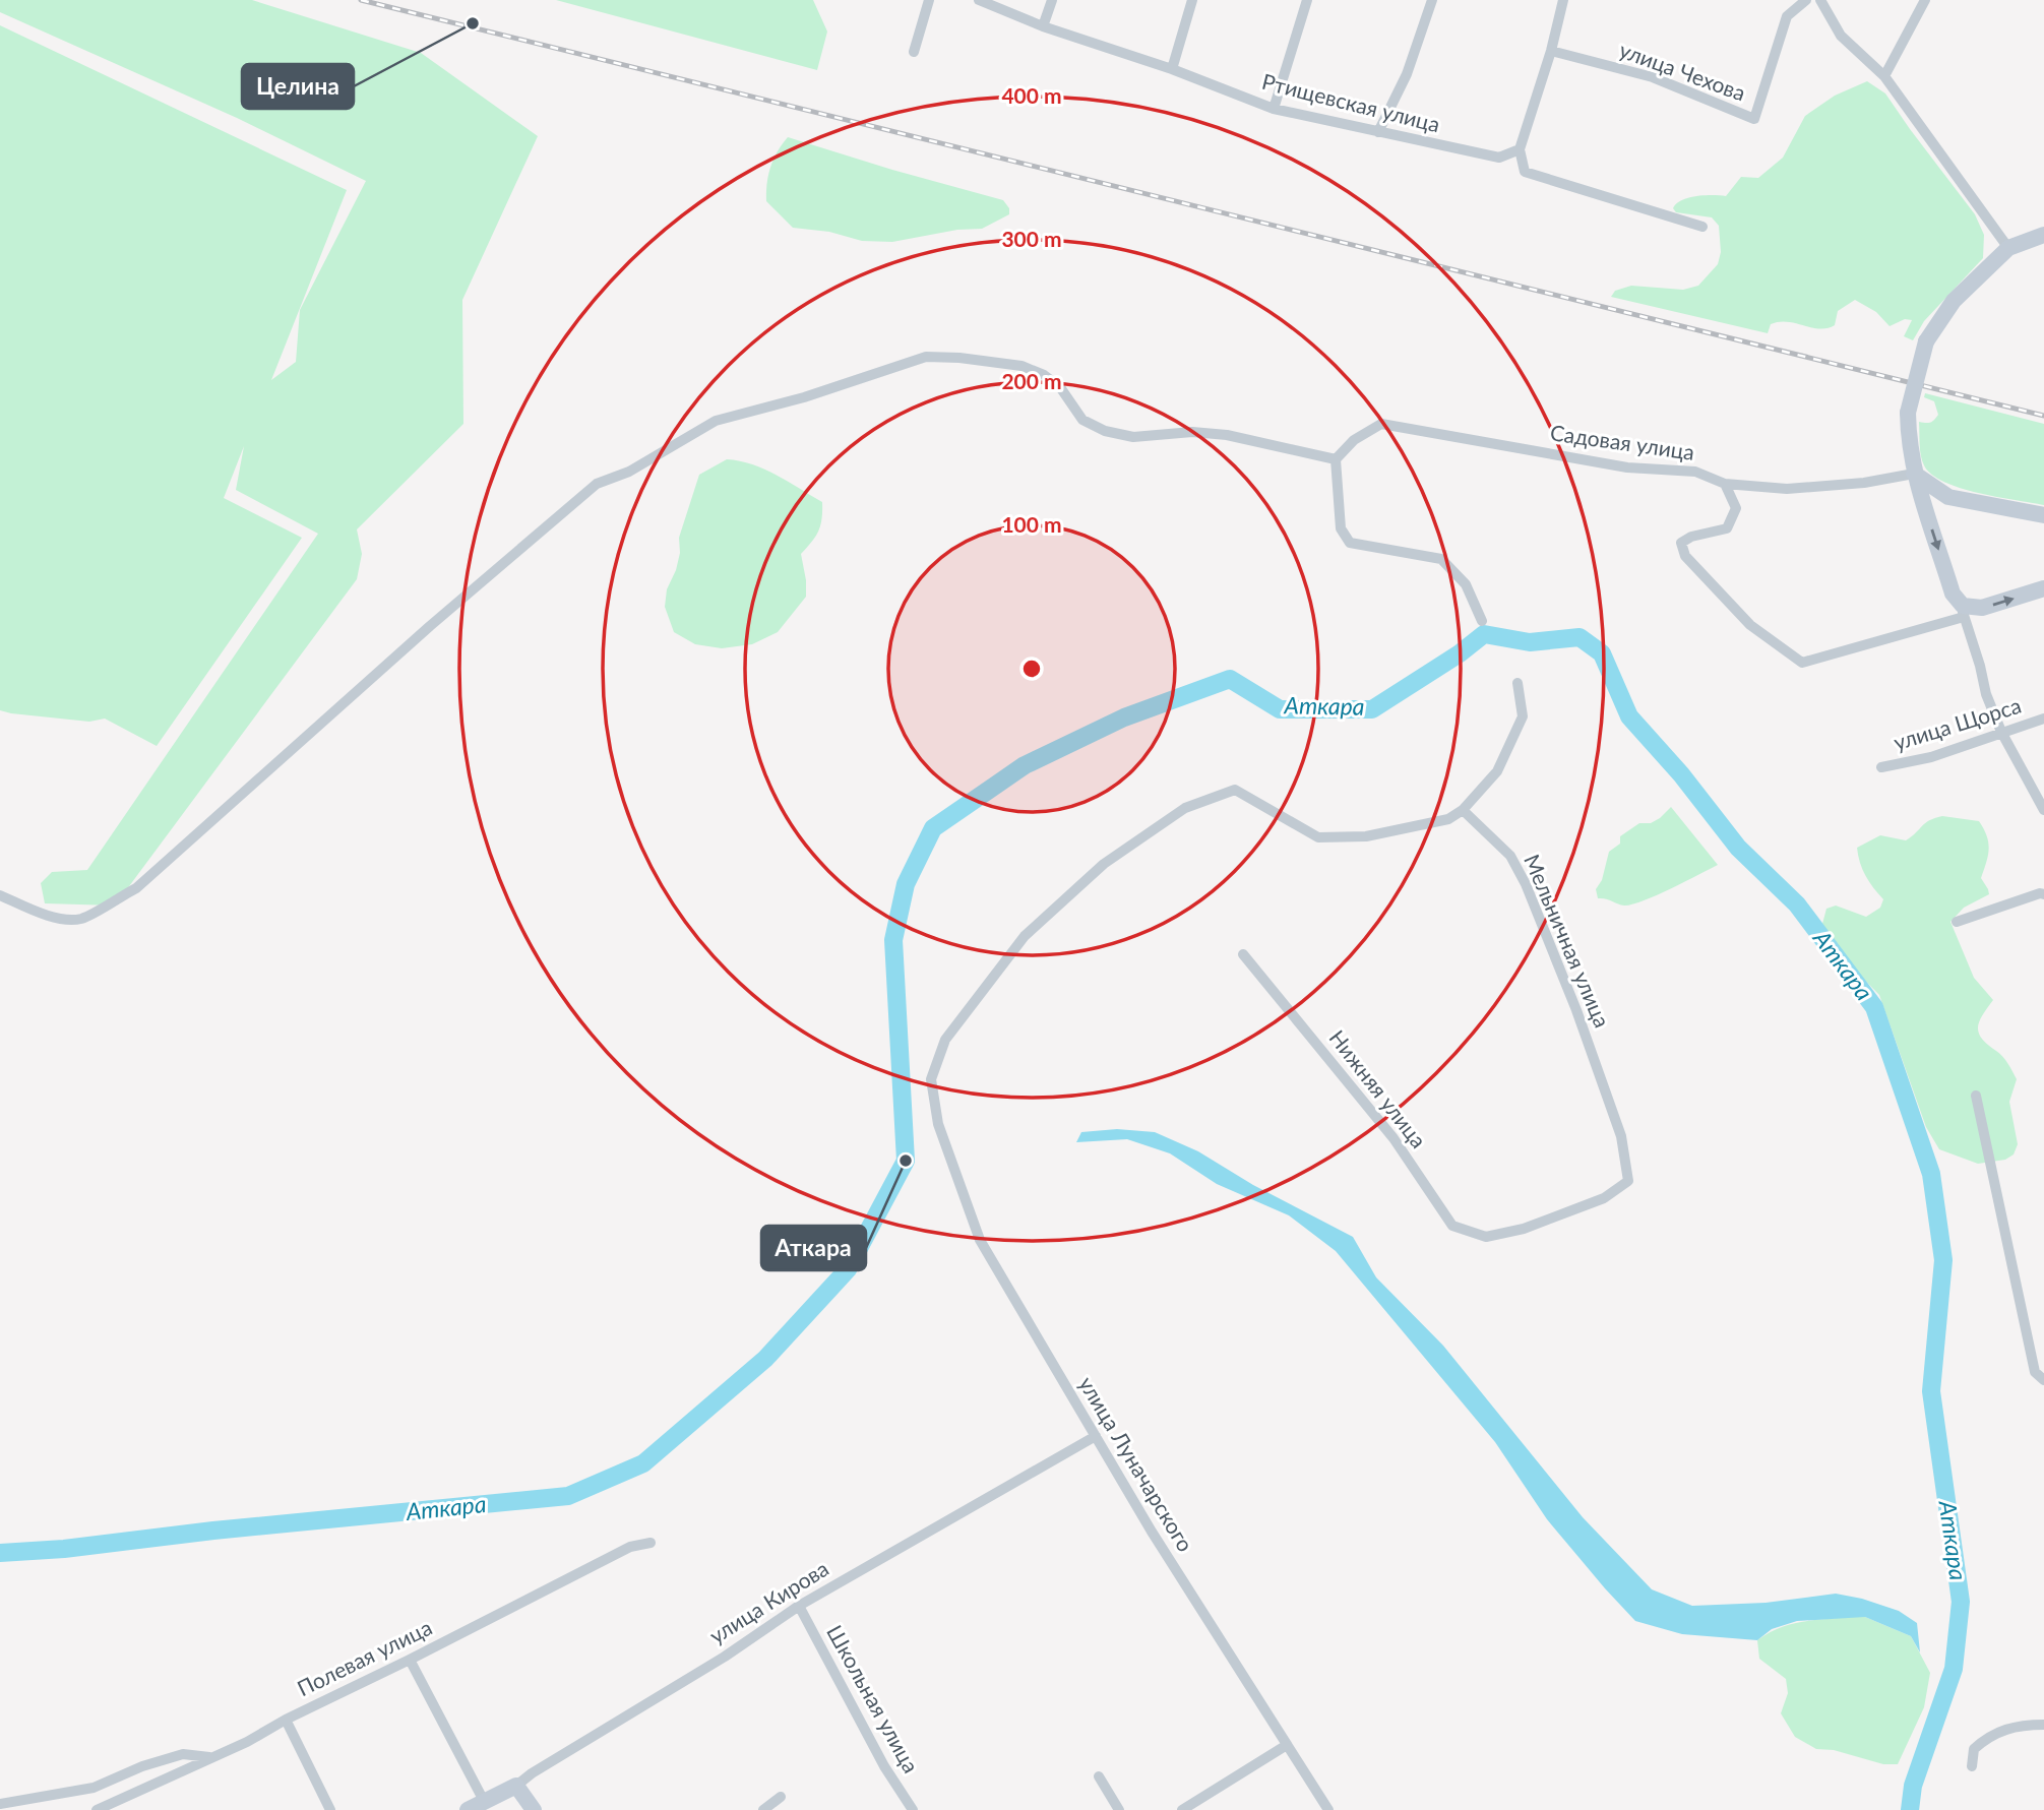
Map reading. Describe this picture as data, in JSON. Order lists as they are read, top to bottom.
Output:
{
  "streets": {
    "street": [
      "улица Чехова",
      "Ртищевская улица",
      "Садовая улица",
      "улица Щорса",
      "Мельничная улица",
      "Нижняя улица",
      "улица Луначарского",
      "улица Кирова",
      "Полевая улица",
      "Школьная улица"
    ]
  },
  "crossings": [
    ["Мельничная улица", "Нижняя улица"],
    ["Мельничная улица", "улица Луначарского"],
    ["улица Луначарского", "улица Кирова"],
    ["улица Кирова", "Школьная улица"]
  ],
  "water": ["Аткара"],
  "places": ["Целина", "Аткара"],
  "rings": [
    "400 m",
    "300 m",
    "200 m",
    "100 m"
  ]
}
